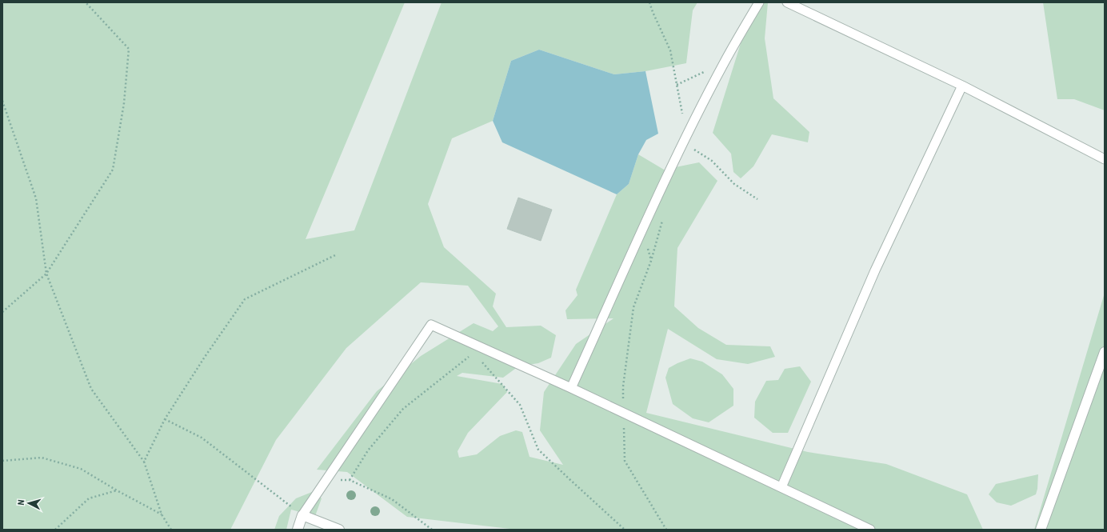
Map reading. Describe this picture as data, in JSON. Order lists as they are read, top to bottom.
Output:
{
  "north": "left"
}
